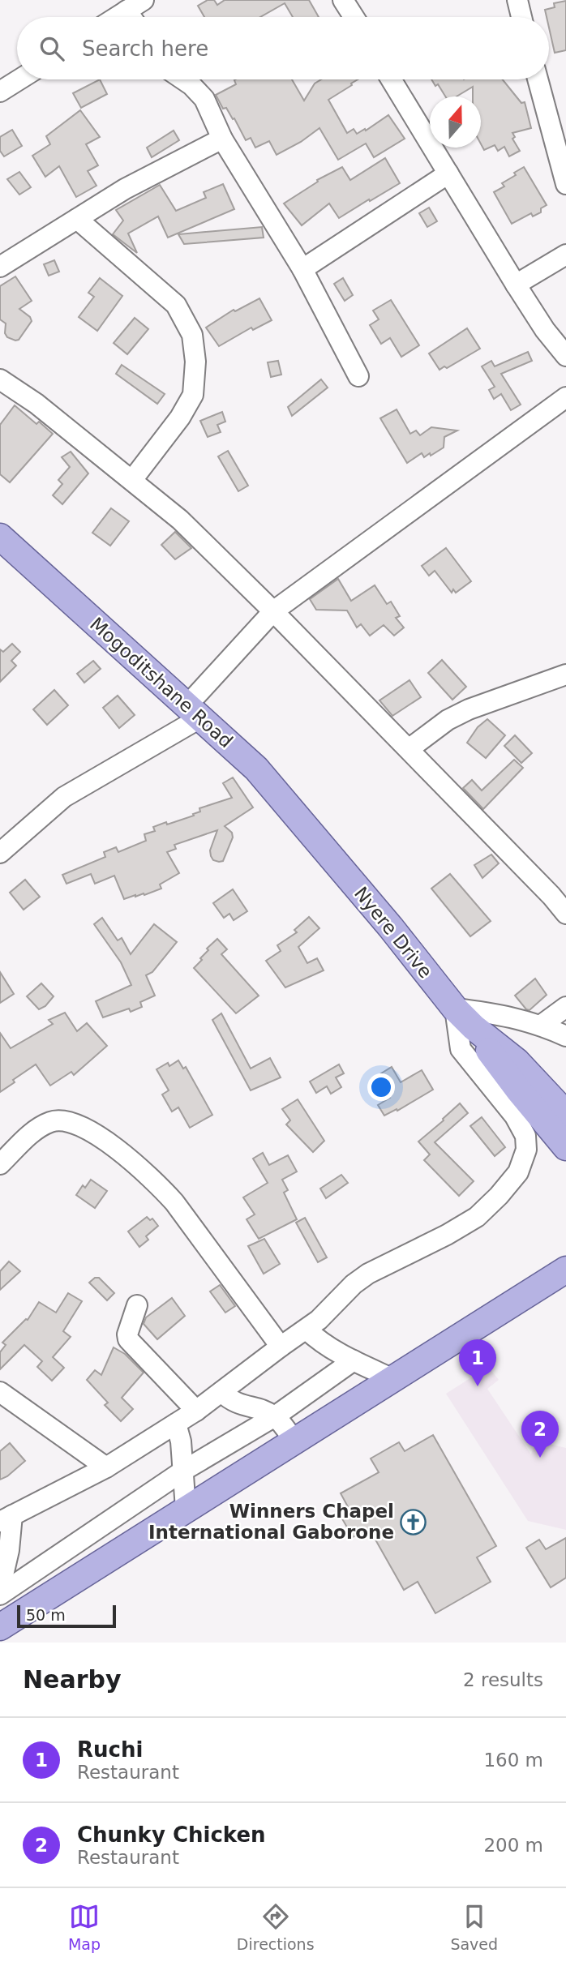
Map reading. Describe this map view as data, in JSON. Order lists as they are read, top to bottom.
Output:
{
  "streets": {
    "main road": ["Mogoditshane Road", "Nyere Drive"]
  },
  "crossings": [
    ["Mogoditshane Road", "Nyere Drive"]
  ],
  "places": {
    "church": ["Winners Chapel International Gaborone"]
  },
  "scale_bar": "50 m",
  "north": "top",
  "page": {
    "search": "Search here",
    "pins": ["1", "2"],
    "scale": "50 m",
    "heading": ["Nearby", "2 results"],
    "list": [
      {
        "mark": "1",
        "name": "Ruchi",
        "note": "Restaurant",
        "value": "160 m"
      },
      {
        "mark": "2",
        "name": "Chunky Chicken",
        "note": "Restaurant",
        "value": "200 m"
      }
    ],
    "nav": ["Map", "Directions", "Saved"]
  }
}
